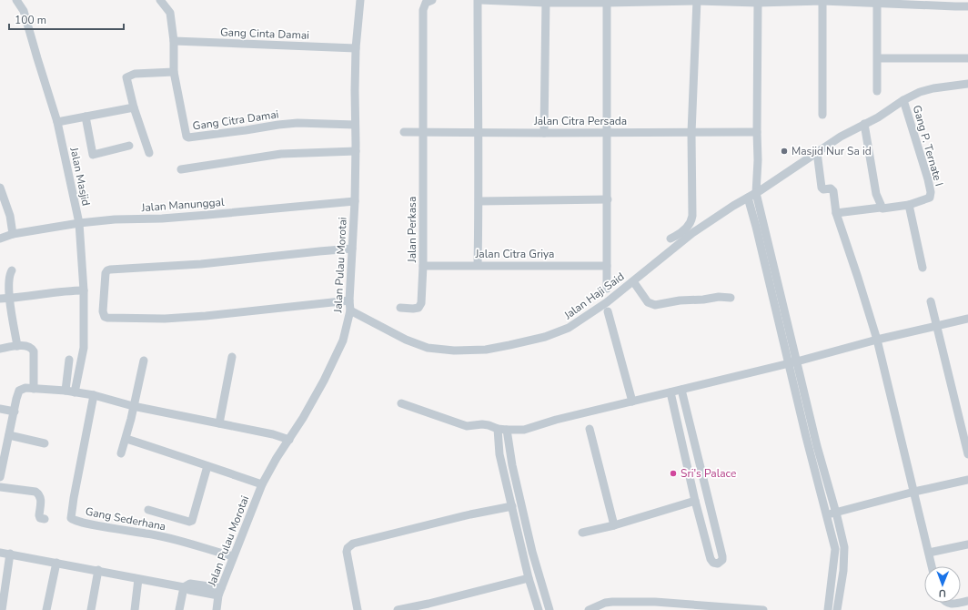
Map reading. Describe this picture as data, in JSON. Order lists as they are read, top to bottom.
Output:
{
  "streets": {
    "street": [
      "Gang Cinta Damai",
      "Gang Citra Damai",
      "Jalan Citra Persada",
      "Gang P. Ternate I",
      "Jalan Masjid",
      "Jalan Manunggal",
      "Jalan Perkasa",
      "Jalan Citra Griya",
      "Jalan Pulau Morotai",
      "Jalan Haji Said",
      "Gang Sederhana"
    ]
  },
  "crossings": [
    ["Gang Cinta Damai", "Jalan Pulau Morotai"],
    ["Gang Citra Damai", "Jalan Pulau Morotai"],
    ["Jalan Citra Persada", "Jalan Perkasa"],
    ["Gang P. Ternate I", "Jalan Haji Said"],
    ["Jalan Masjid", "Jalan Manunggal"],
    ["Jalan Manunggal", "Jalan Pulau Morotai"],
    ["Jalan Perkasa", "Jalan Citra Griya"],
    ["Jalan Pulau Morotai", "Jalan Haji Said"],
    ["Jalan Pulau Morotai", "Gang Sederhana"]
  ],
  "places": ["Masjid Nur Sa id", "Sri's Palace"],
  "scale_bar": "100 m",
  "north": "bottom"
}
